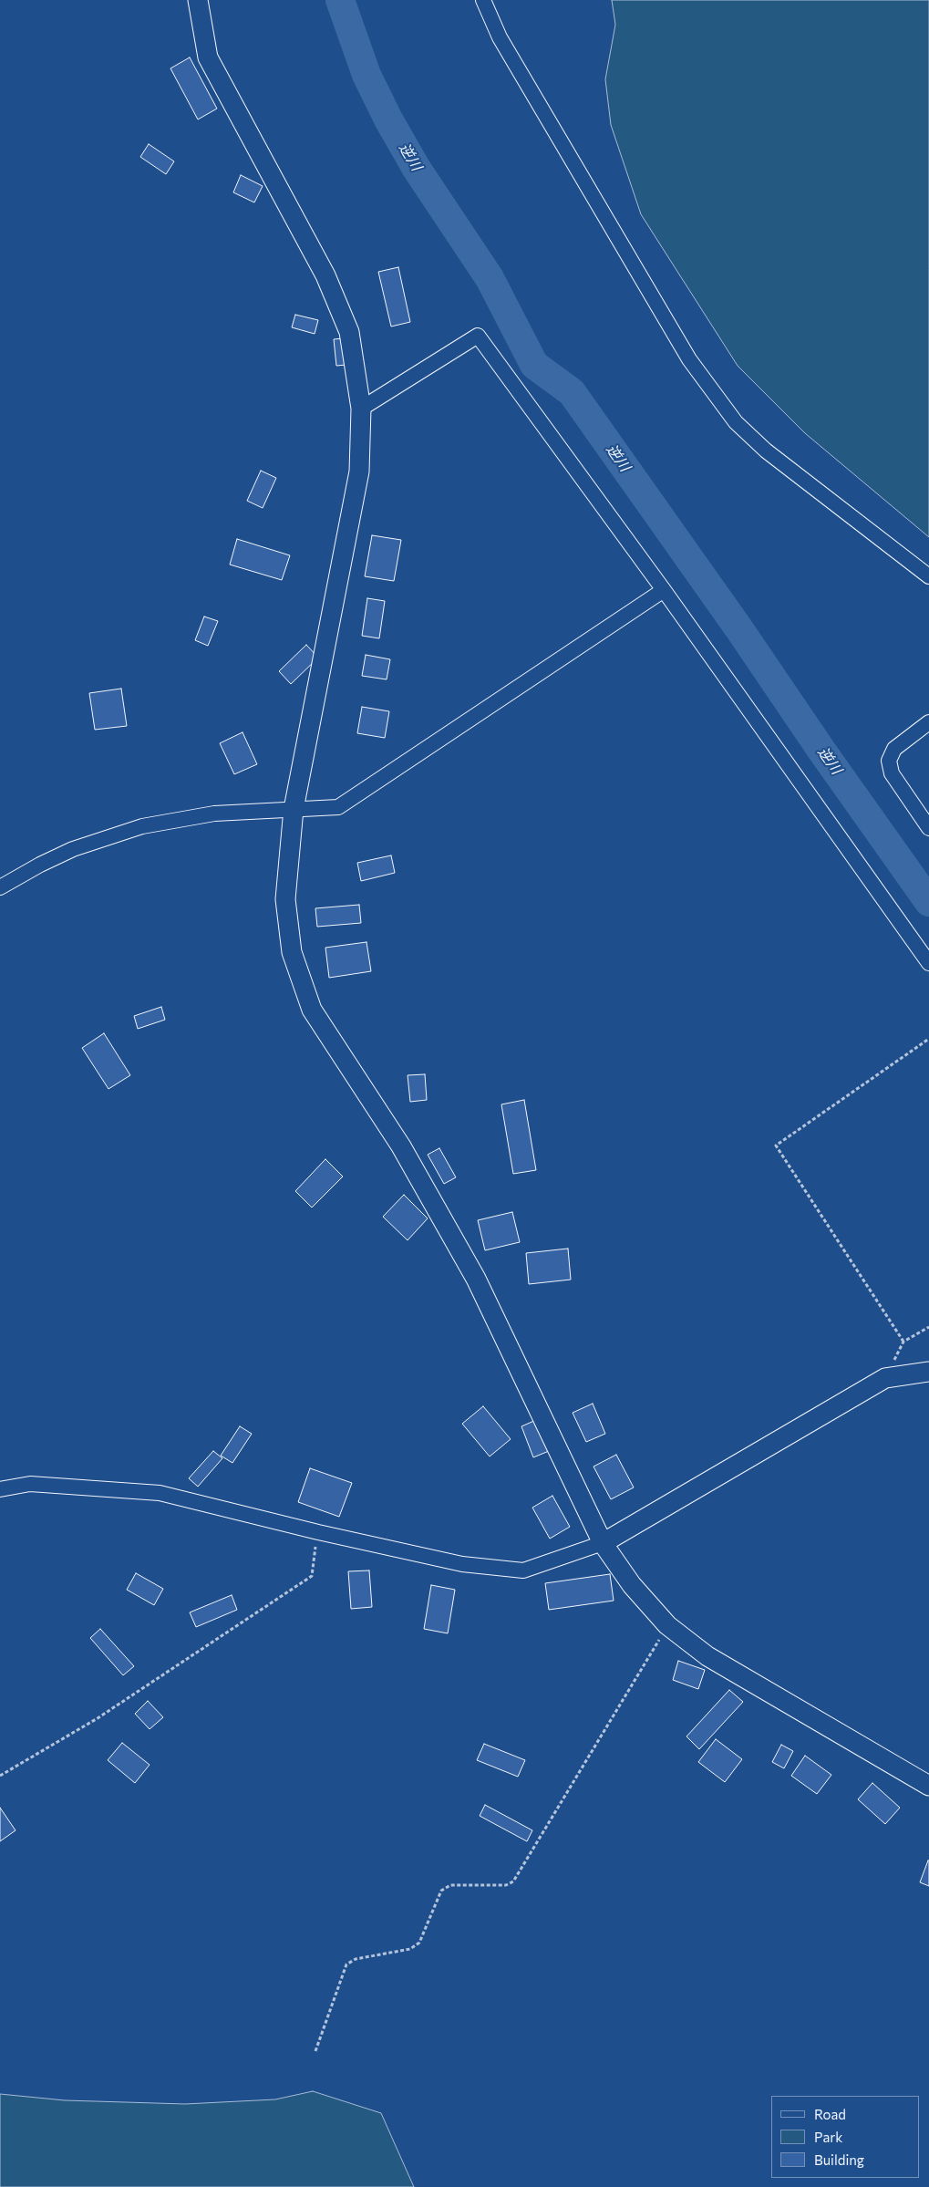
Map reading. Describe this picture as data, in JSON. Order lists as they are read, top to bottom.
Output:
{
  "water": ["逆川"],
  "legend": ["Road", "Park", "Building"]
}
